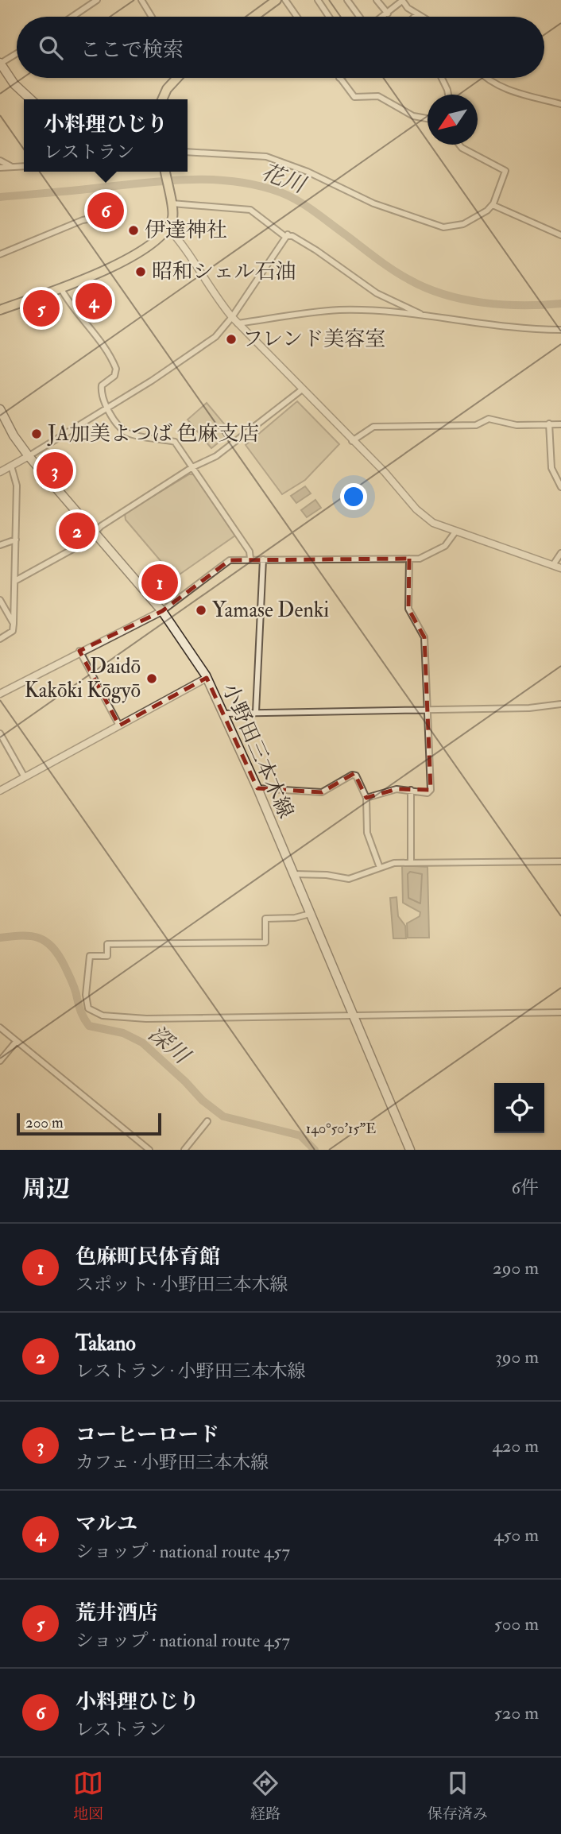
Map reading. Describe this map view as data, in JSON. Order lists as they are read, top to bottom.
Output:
{
  "streets": {
    "main road": ["小野田三本木線"]
  },
  "water": ["花川", "深川"],
  "places": [
    "伊達神社",
    "昭和シェル石油",
    "フレンド美容室",
    "JA加美よつば 色麻支店",
    "Yamase Denki",
    "Daidō Kakōki Kōgyō"
  ],
  "scale_bar": "200 m",
  "north": "bottom left",
  "page": {
    "search": "ここで検索",
    "popup": ["小料理ひじり", "レストラン"],
    "pins": [
      "6",
      "4",
      "5",
      "3",
      "2",
      "1"
    ],
    "scale": "200 m",
    "heading": ["周辺", "6件"],
    "list": [
      {
        "mark": "1",
        "name": "色麻町民体育館",
        "note": "スポット · 小野田三本木線",
        "value": "290 m"
      },
      {
        "mark": "2",
        "name": "Takano",
        "note": "レストラン · 小野田三本木線",
        "value": "390 m"
      },
      {
        "mark": "3",
        "name": "コーヒーロード",
        "note": "カフェ · 小野田三本木線",
        "value": "420 m"
      },
      {
        "mark": "4",
        "name": "マルユ",
        "note": "ショップ · national route 457",
        "value": "450 m"
      },
      {
        "mark": "5",
        "name": "荒井酒店",
        "note": "ショップ · national route 457",
        "value": "500 m"
      },
      {
        "mark": "6",
        "name": "小料理ひじり",
        "note": "レストラン",
        "value": "520 m"
      }
    ],
    "nav": ["地図", "経路", "保存済み"]
  },
  "coordinates": ["140°50'15\"E"]
}
